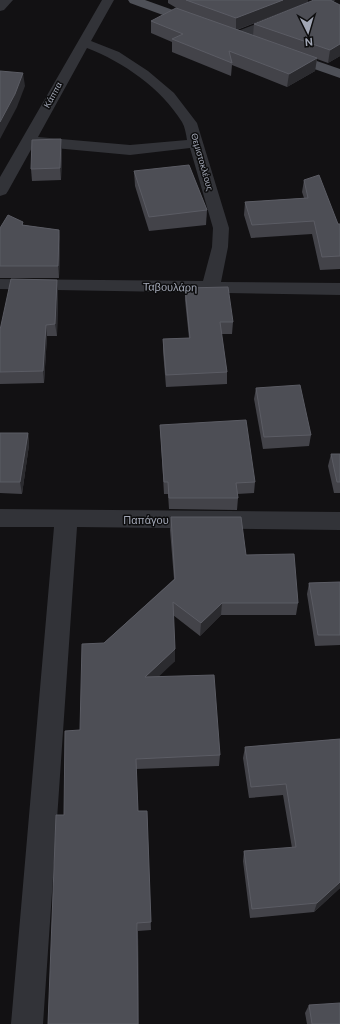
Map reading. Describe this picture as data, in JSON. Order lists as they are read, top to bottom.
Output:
{
  "streets": {
    "street": [
      "Κάππα",
      "Θεμιστοκλέους",
      "Ταβουλάρη",
      "Παπάγου"
    ]
  },
  "crossings": [
    ["Κάππα", "Θεμιστοκλέους"],
    ["Θεμιστοκλέους", "Ταβουλάρη"]
  ],
  "north": "bottom"
}
